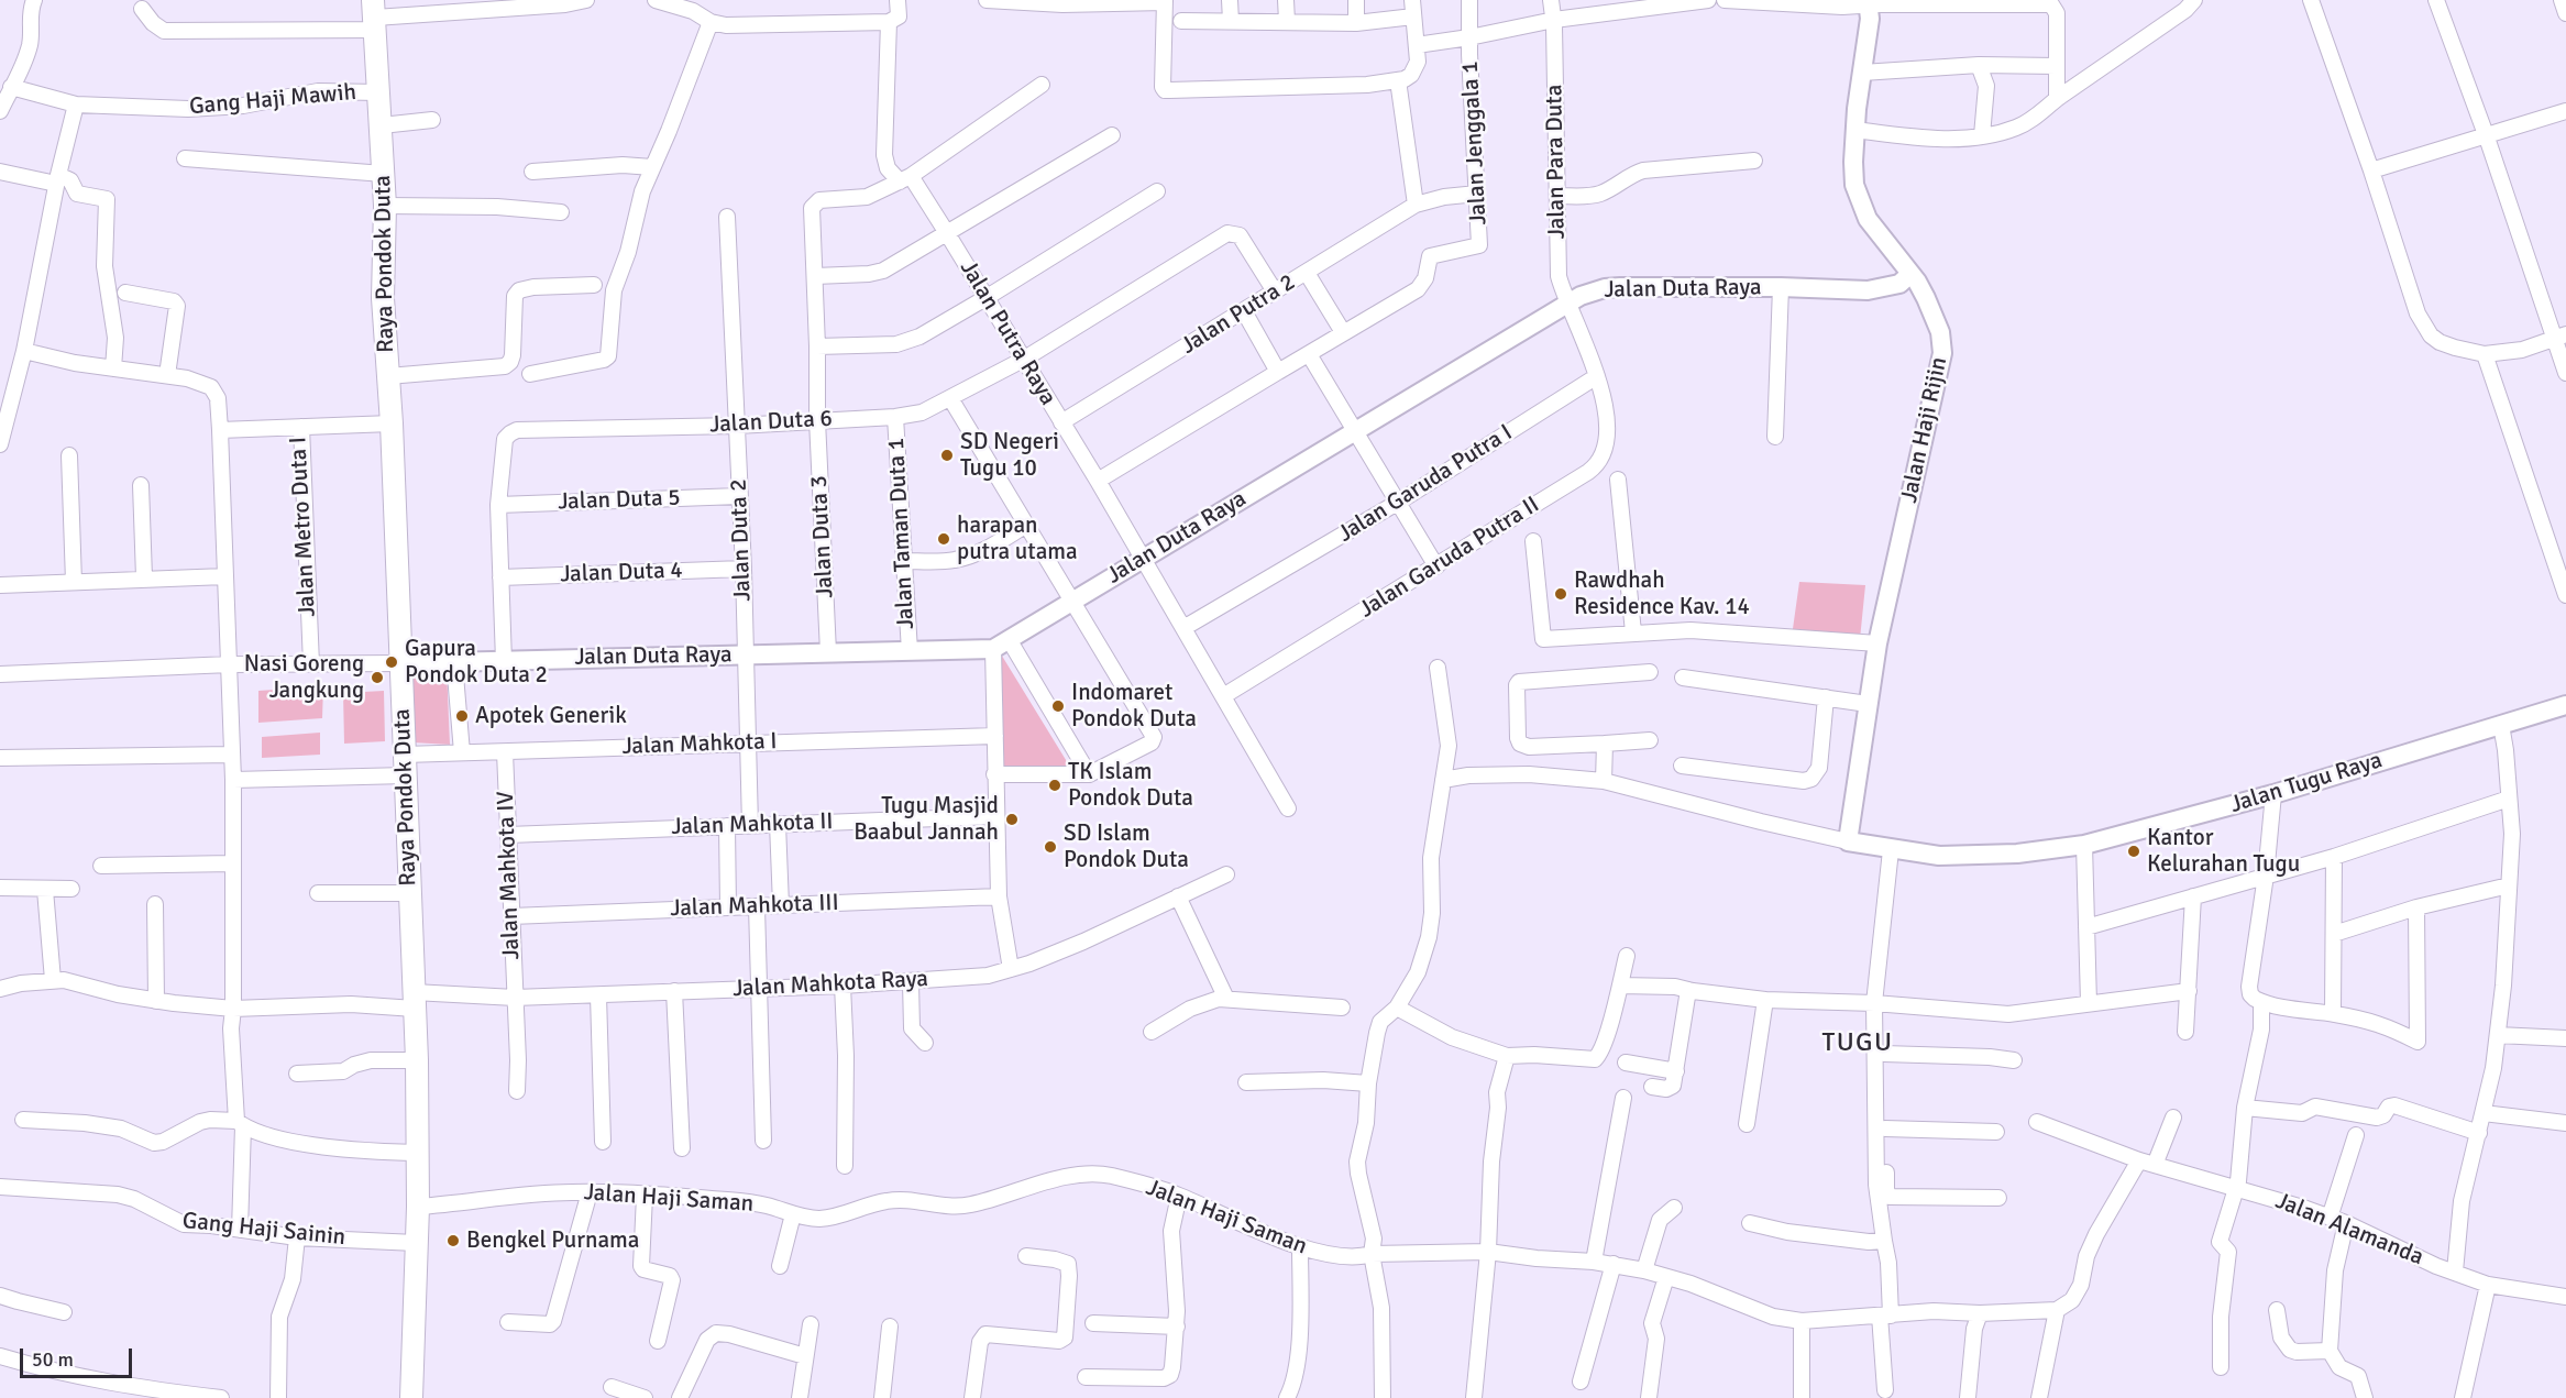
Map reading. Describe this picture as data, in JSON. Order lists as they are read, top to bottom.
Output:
{
  "streets": {
    "main road": ["Raya Pondok Duta"],
    "street": [
      "Gang Haji Mawih",
      "Jalan Jenggala 1",
      "Jalan Para Duta",
      "Jalan Duta Raya",
      "Jalan Putra 2",
      "Jalan Putra Raya",
      "Jalan Duta 6",
      "Jalan Haji Rijin",
      "Jalan Garuda Putra I",
      "Jalan Duta 5",
      "Jalan Metro Duta I",
      "Jalan Taman Duta 1",
      "Jalan Duta 3",
      "Jalan Duta 2",
      "Jalan Garuda Putra II",
      "Jalan Duta 4",
      "Jalan Mahkota I",
      "Jalan Tugu Raya",
      "Jalan Mahkota II",
      "Jalan Mahkota IV",
      "Jalan Mahkota III",
      "Jalan Mahkota Raya",
      "Jalan Haji Saman",
      "Gang Haji Sainin",
      "Jalan Alamanda"
    ]
  },
  "crossings": [
    ["Gang Haji Mawih", "Raya Pondok Duta"],
    ["Jalan Jenggala 1", "Jalan Putra 2"],
    ["Jalan Para Duta", "Jalan Duta Raya"],
    ["Raya Pondok Duta", "Jalan Duta Raya"],
    ["Raya Pondok Duta", "Jalan Mahkota I"],
    ["Raya Pondok Duta", "Jalan Mahkota Raya"],
    ["Raya Pondok Duta", "Jalan Haji Saman"],
    ["Raya Pondok Duta", "Gang Haji Sainin"],
    ["Jalan Duta Raya", "Jalan Putra Raya"],
    ["Jalan Duta Raya", "Jalan Haji Rijin"],
    ["Jalan Duta Raya", "Jalan Taman Duta 1"],
    ["Jalan Duta Raya", "Jalan Duta 3"],
    ["Jalan Duta Raya", "Jalan Duta 2"],
    ["Jalan Putra 2", "Jalan Putra Raya"],
    ["Jalan Putra 2", "Jalan Duta 6"],
    ["Jalan Putra Raya", "Jalan Duta 6"],
    ["Jalan Putra Raya", "Jalan Garuda Putra I"],
    ["Jalan Putra Raya", "Jalan Duta 3"],
    ["Jalan Putra Raya", "Jalan Garuda Putra II"],
    ["Jalan Duta 6", "Jalan Duta 5"],
    ["Jalan Duta 6", "Jalan Taman Duta 1"],
    ["Jalan Duta 6", "Jalan Duta 3"],
    ["Jalan Duta 6", "Jalan Duta 2"],
    ["Jalan Haji Rijin", "Jalan Tugu Raya"],
    ["Jalan Garuda Putra I", "Jalan Garuda Putra II"],
    ["Jalan Duta 5", "Jalan Duta 2"],
    ["Jalan Duta 2", "Jalan Duta 4"],
    ["Jalan Duta 2", "Jalan Mahkota I"],
    ["Jalan Duta 2", "Jalan Mahkota II"],
    ["Jalan Mahkota I", "Jalan Mahkota IV"],
    ["Jalan Mahkota II", "Jalan Mahkota IV"],
    ["Jalan Mahkota IV", "Jalan Mahkota III"],
    ["Jalan Mahkota IV", "Jalan Mahkota Raya"]
  ],
  "districts": ["TUGU"],
  "places": [
    "SD Negeri Tugu 10",
    "harapan putra utama",
    "Rawdhah Residence Kav. 14",
    "Gapura Pondok Duta 2",
    "Nasi Goreng Jangkung",
    "Indomaret Pondok Duta",
    "Apotek Generik",
    "TK Islam Pondok Duta",
    "Tugu Masjid Baabul Jannah",
    "SD Islam Pondok Duta",
    "Kantor Kelurahan Tugu",
    "Bengkel Purnama"
  ],
  "scale_bar": "50 m"
}
